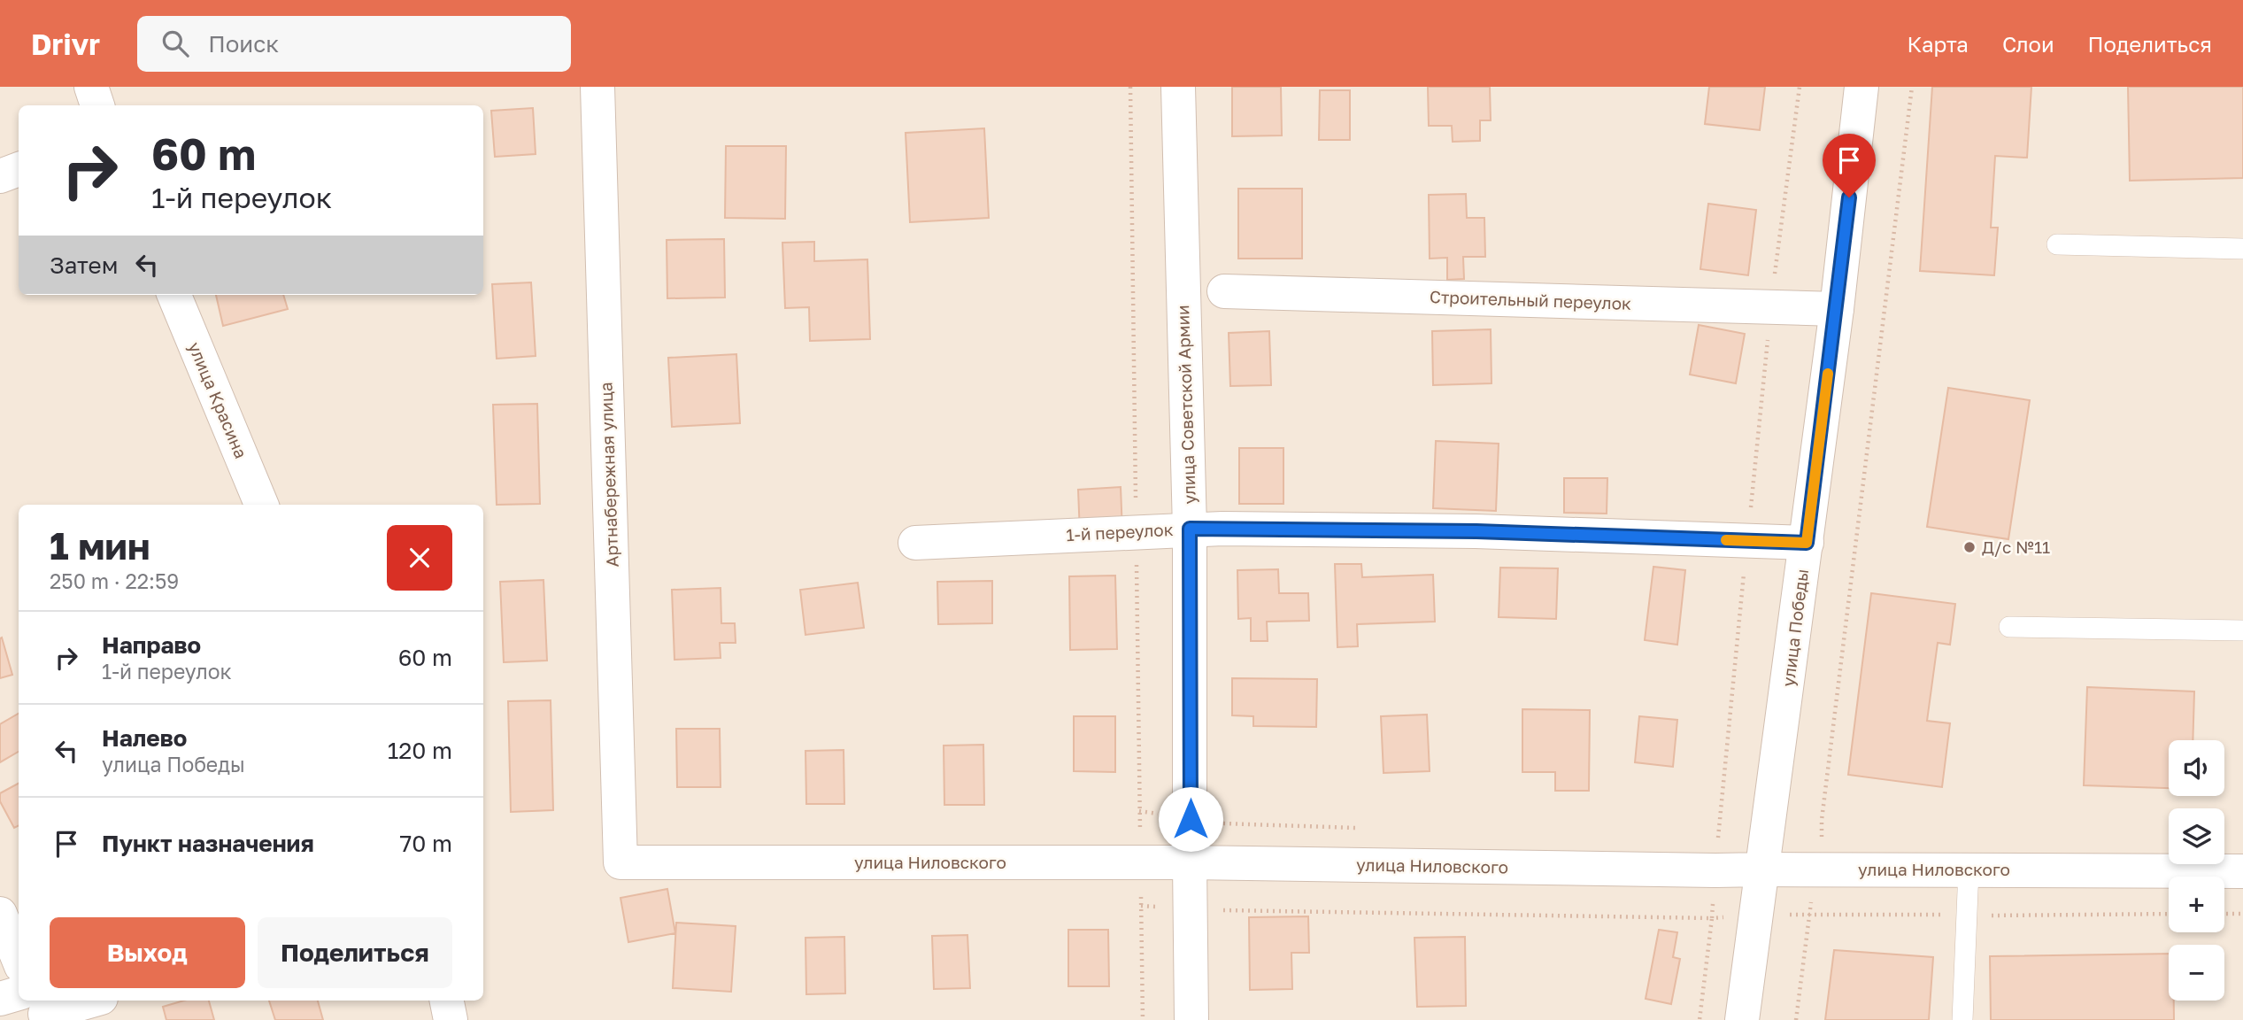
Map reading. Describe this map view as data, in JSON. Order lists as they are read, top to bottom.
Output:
{
  "streets": {
    "street": [
      "Строительный переулок",
      "улица Красина",
      "улица Советской Армии",
      "Артнабережная улица",
      "1-й переулок",
      "улица Победы",
      "улица Ниловского"
    ]
  },
  "crossings": [
    ["Строительный переулок", "улица Победы"],
    ["улица Советской Армии", "1-й переулок"],
    ["улица Советской Армии", "улица Ниловского"],
    ["Артнабережная улица", "улица Ниловского"],
    ["1-й переулок", "улица Победы"],
    ["улица Победы", "улица Ниловского"]
  ],
  "places": ["Д/с №11"],
  "page": {
    "header": "Drivr",
    "search": "Поиск",
    "nav": ["Карта", "Слои", "Поделиться"],
    "turn": ["60 m", "1-й переулок"],
    "then": "Затем",
    "heading": ["1 мин", "250 m · 22:59"],
    "list": [
      {
        "name": "Направо",
        "note": "1-й переулок",
        "value": "60 m"
      },
      {
        "name": "Налево",
        "note": "улица Победы",
        "value": "120 m"
      },
      {
        "name": "Пункт назначения",
        "value": "70 m"
      }
    ],
    "map_buttons": ["+", "−"],
    "buttons": ["Выход", "Поделиться"]
  }
}
